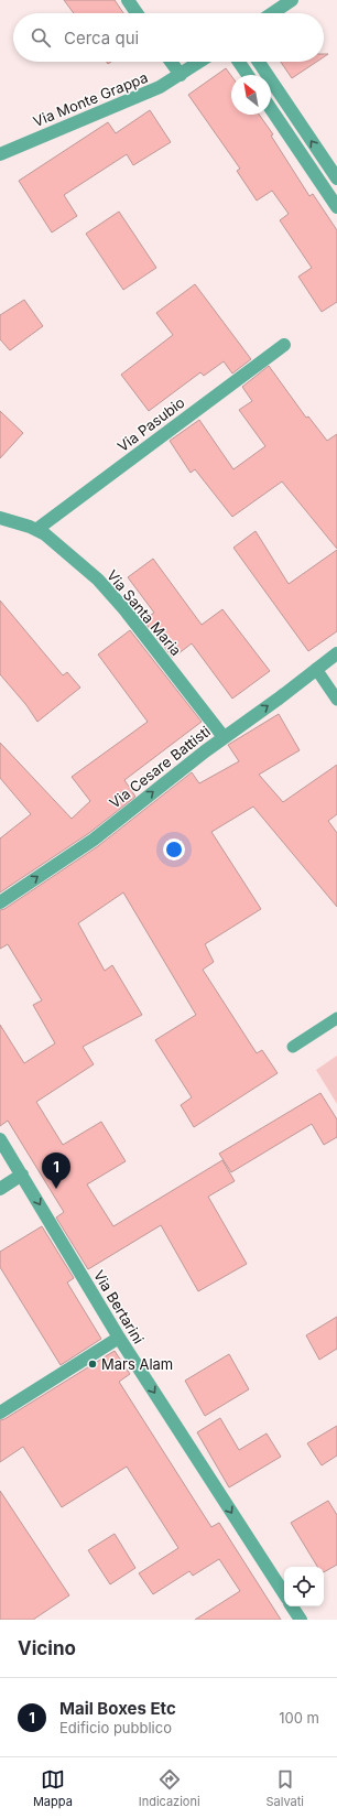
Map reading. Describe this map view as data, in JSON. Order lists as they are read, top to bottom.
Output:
{
  "streets": {
    "street": [
      "Via Monte Grappa",
      "Via Pasubio",
      "Via Santa Maria",
      "Via Cesare Battisti",
      "Via Bertarini"
    ]
  },
  "crossings": [
    ["Via Pasubio", "Via Santa Maria"],
    ["Via Santa Maria", "Via Cesare Battisti"]
  ],
  "one_way": ["Via Cesare Battisti", "Via Bertarini"],
  "places": ["Mars Alam"],
  "north": "top left",
  "page": {
    "search": "Cerca qui",
    "pins": "1",
    "heading": "Vicino",
    "list": [
      {
        "mark": "1",
        "name": "Mail Boxes Etc",
        "note": "Edificio pubblico",
        "value": "100 m"
      }
    ],
    "nav": ["Mappa", "Indicazioni", "Salvati"]
  }
}
